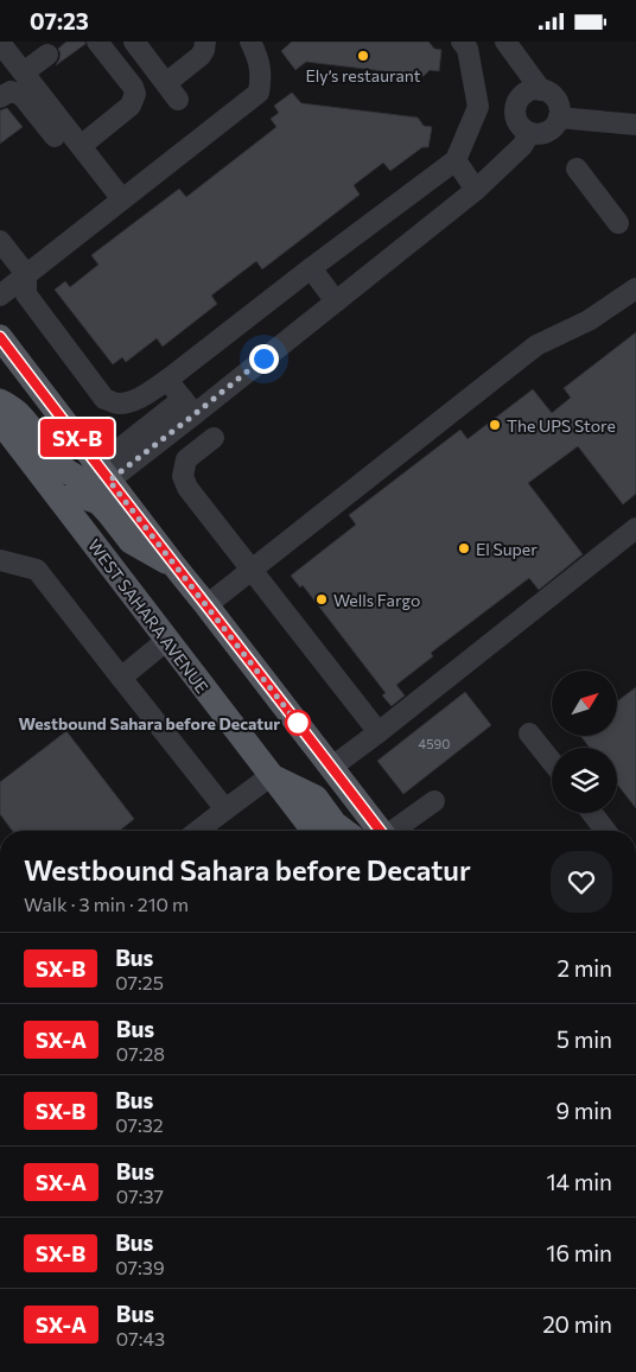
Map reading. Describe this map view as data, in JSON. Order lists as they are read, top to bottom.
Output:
{
  "streets": {
    "main road": ["WEST SAHARA AVENUE"]
  },
  "places": [
    "Ely’s restaurant",
    "The UPS Store",
    "El Super",
    "Wells Fargo",
    "Westbound Sahara before Decatur"
  ],
  "lines": ["bus line SX-B"],
  "house_numbers": ["4590"],
  "north": "top right",
  "page": {
    "status": "07:23",
    "on_map": "SX-B",
    "heading": ["Westbound Sahara before Decatur", "Walk · 3 min · 210 m"],
    "list": [
      {
        "mark": "SX-B",
        "name": "Bus",
        "note": "07:25",
        "value": "2 min"
      },
      {
        "mark": "SX-A",
        "name": "Bus",
        "note": "07:28",
        "value": "5 min"
      },
      {
        "mark": "SX-B",
        "name": "Bus",
        "note": "07:32",
        "value": "9 min"
      },
      {
        "mark": "SX-A",
        "name": "Bus",
        "note": "07:37",
        "value": "14 min"
      },
      {
        "mark": "SX-B",
        "name": "Bus",
        "note": "07:39",
        "value": "16 min"
      },
      {
        "mark": "SX-A",
        "name": "Bus",
        "note": "07:43",
        "value": "20 min"
      }
    ]
  }
}
